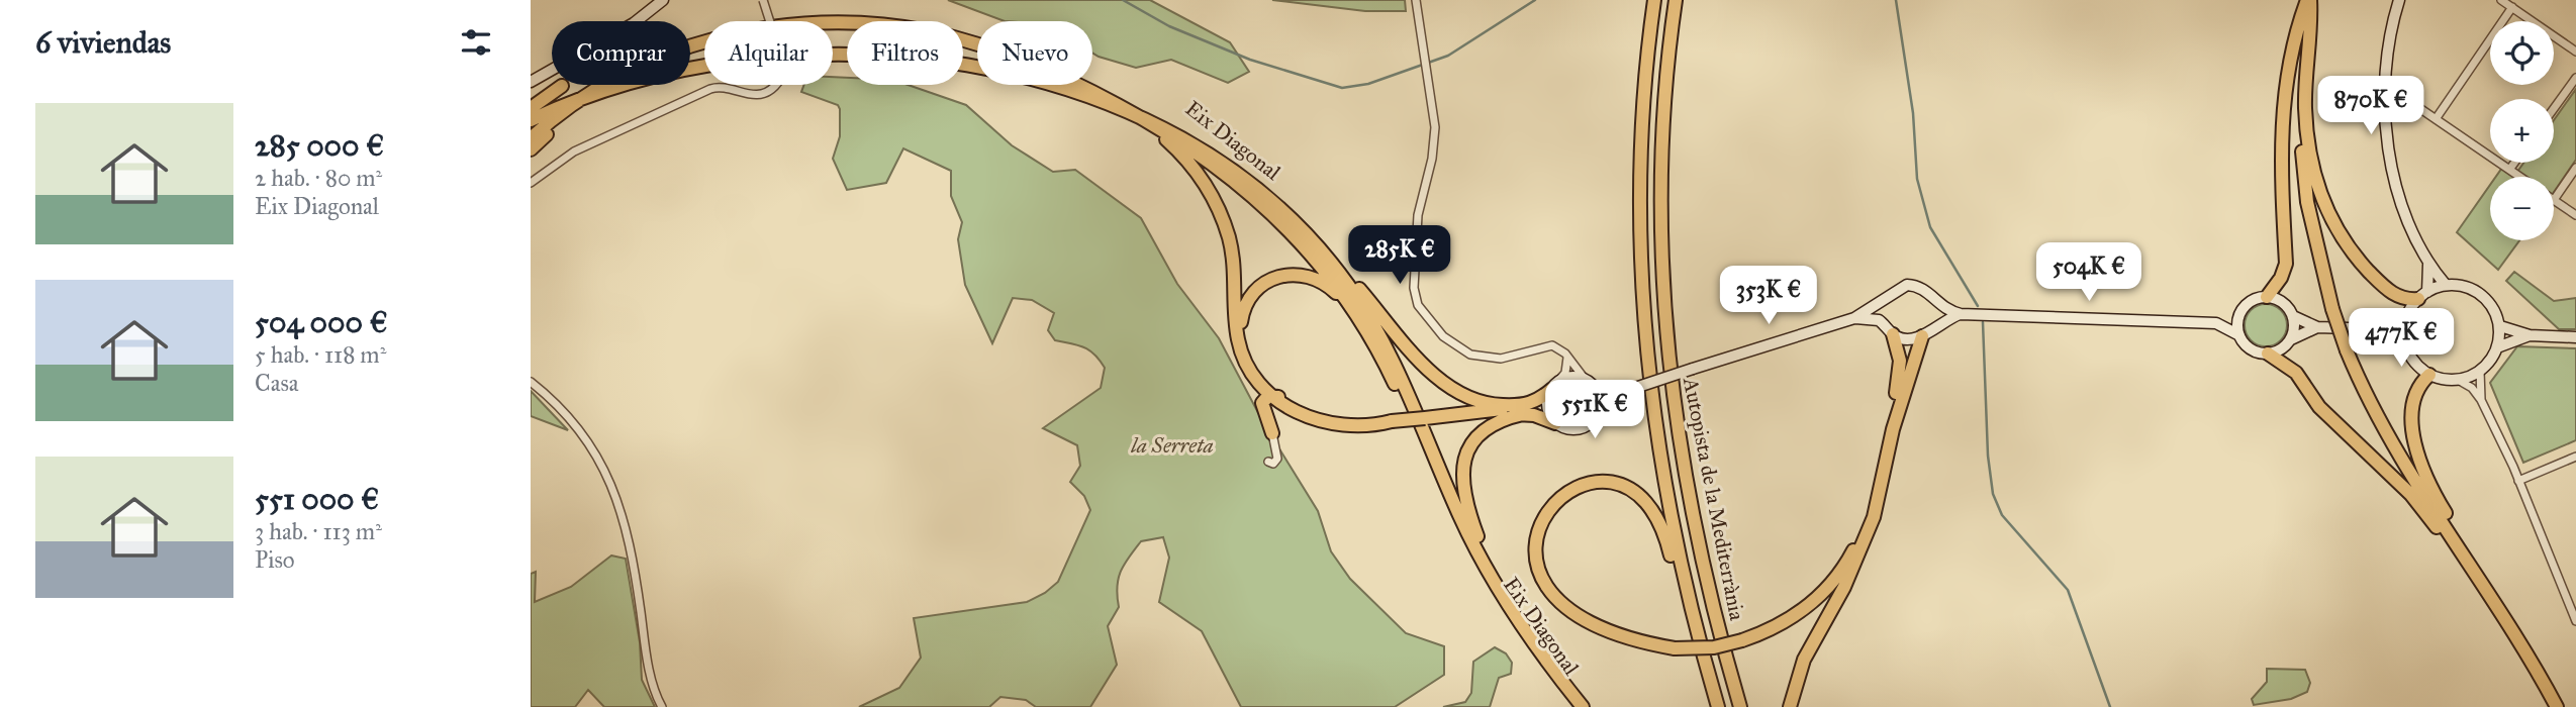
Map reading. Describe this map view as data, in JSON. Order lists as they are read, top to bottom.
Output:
{
  "streets": {
    "highway": ["Eix Diagonal", "Autopista de la Mediterrània"]
  },
  "parks": ["la Serreta"],
  "page": {
    "heading": "6 viviendas",
    "map_buttons": ["+", "−"],
    "chip": [
      "Comprar",
      "Alquilar",
      "Filtros",
      "Nuevo"
    ],
    "price": [
      "870K €",
      "285K €",
      "504K €",
      "353K €",
      "477K €",
      "551K €"
    ],
    "list": [
      {
        "name": "285 000 €",
        "note": "2 hab. · 80 m² · Eix Diagonal"
      },
      {
        "name": "504 000 €",
        "note": "5 hab. · 118 m² · Casa"
      },
      {
        "name": "551 000 €",
        "note": "3 hab. · 113 m² · Piso"
      }
    ]
  }
}
